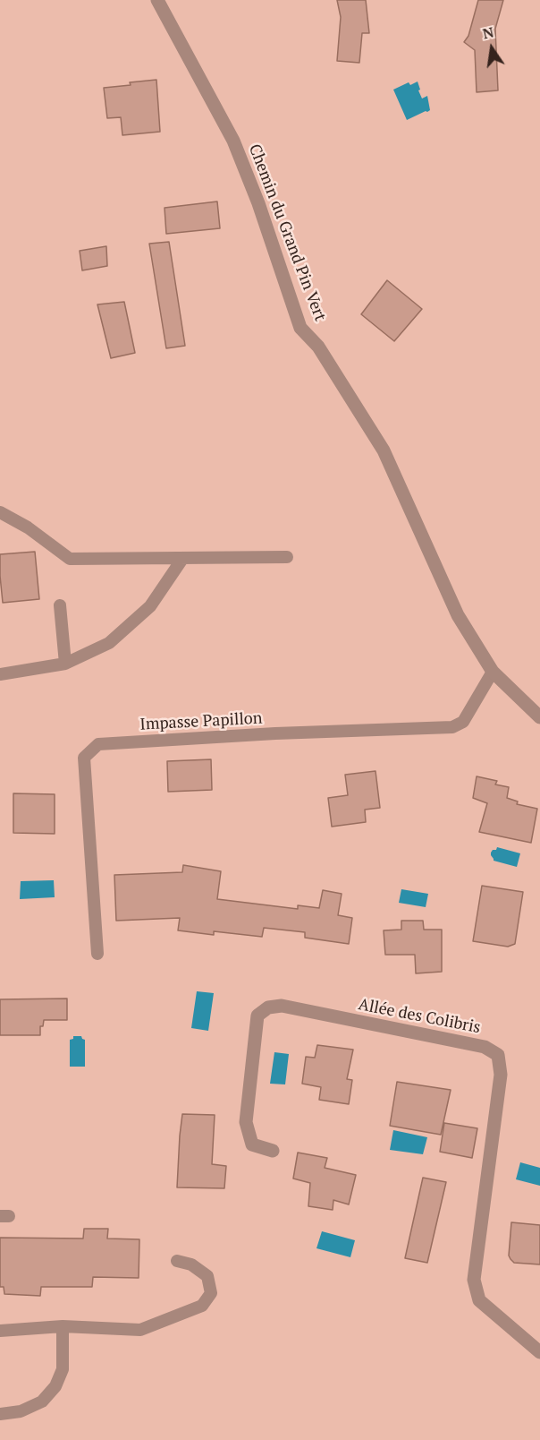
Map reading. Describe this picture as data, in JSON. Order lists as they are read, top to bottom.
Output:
{
  "streets": {
    "street": ["Chemin du Grand Pin Vert", "Allée des Colibris"],
    "lane": ["Impasse Papillon"]
  },
  "crossings": [
    ["Chemin du Grand Pin Vert", "Impasse Papillon"]
  ],
  "north": "top"
}
